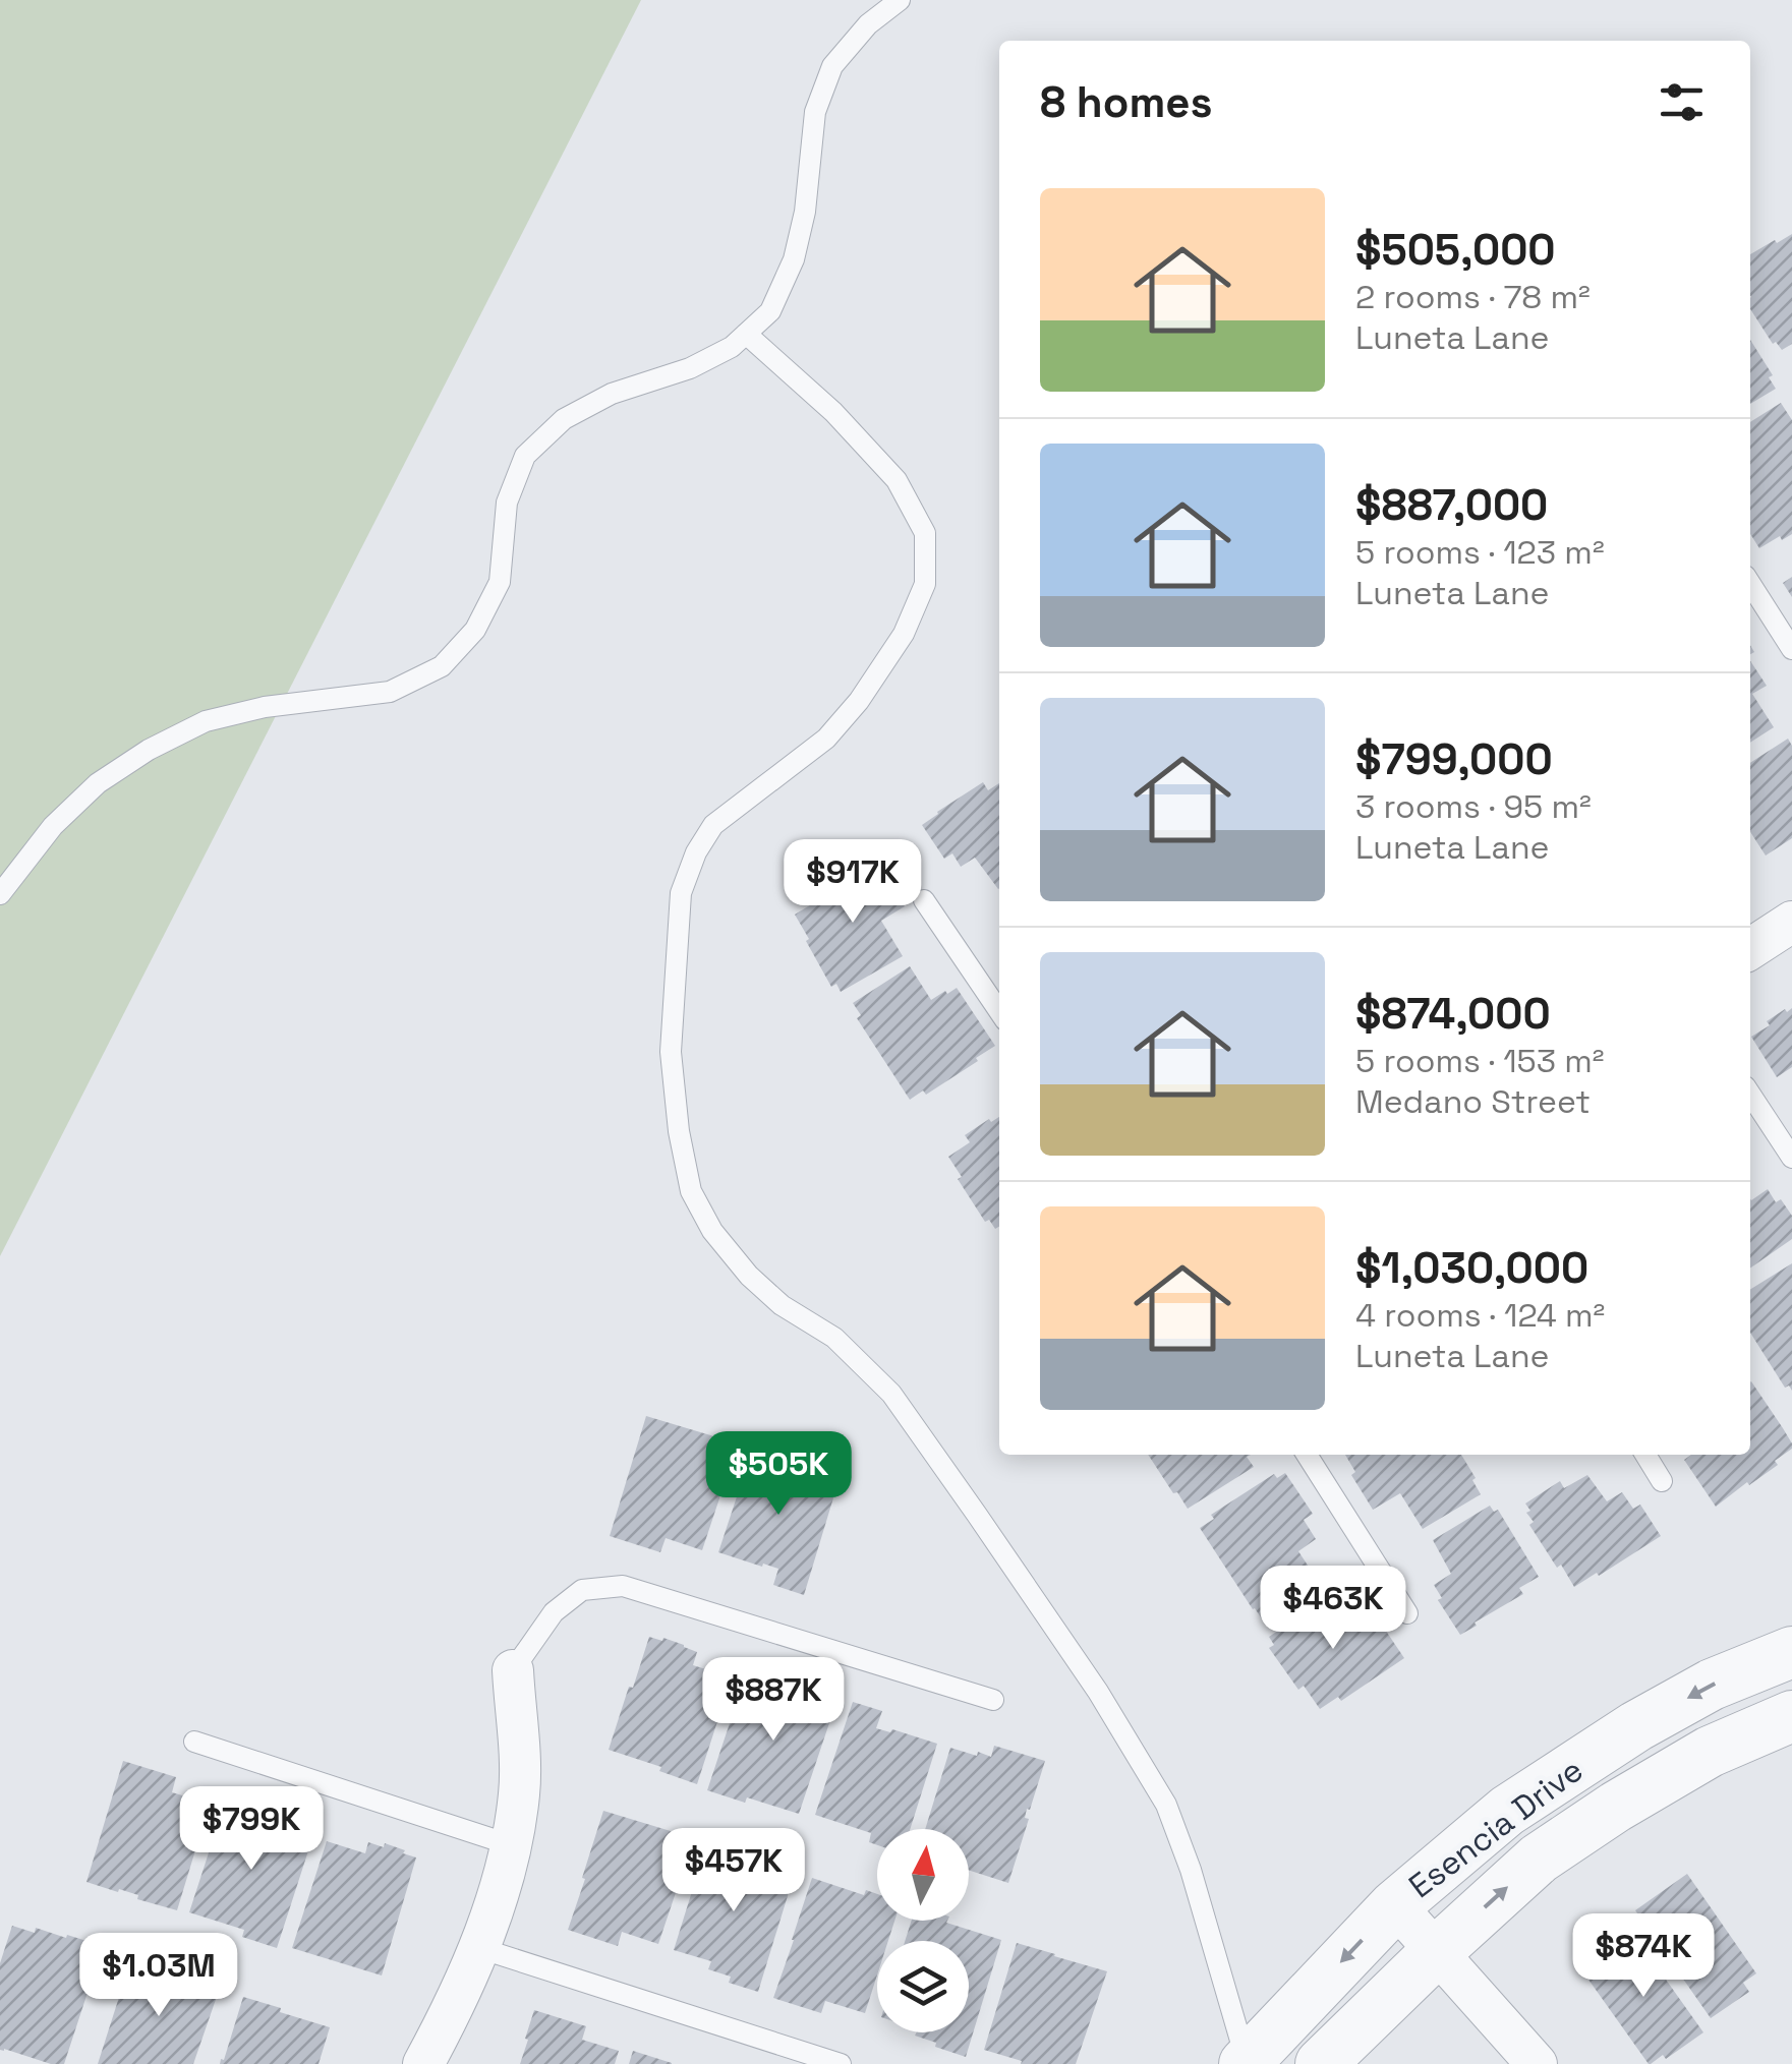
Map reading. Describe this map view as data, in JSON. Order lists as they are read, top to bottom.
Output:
{
  "streets": {
    "street": ["Esencia Drive"]
  },
  "north": "top",
  "page": {
    "heading": "8 homes",
    "list": [
      {
        "name": "$505,000",
        "note": "2 rooms · 78 m² · Luneta Lane"
      },
      {
        "name": "$887,000",
        "note": "5 rooms · 123 m² · Luneta Lane"
      },
      {
        "name": "$799,000",
        "note": "3 rooms · 95 m² · Luneta Lane"
      },
      {
        "name": "$874,000",
        "note": "5 rooms · 153 m² · Medano Street"
      },
      {
        "name": "$1,030,000",
        "note": "4 rooms · 124 m² · Luneta Lane"
      }
    ],
    "price": [
      "$917K",
      "$505K",
      "$463K",
      "$887K",
      "$799K",
      "$457K",
      "$874K",
      "$1.03M"
    ]
  }
}
